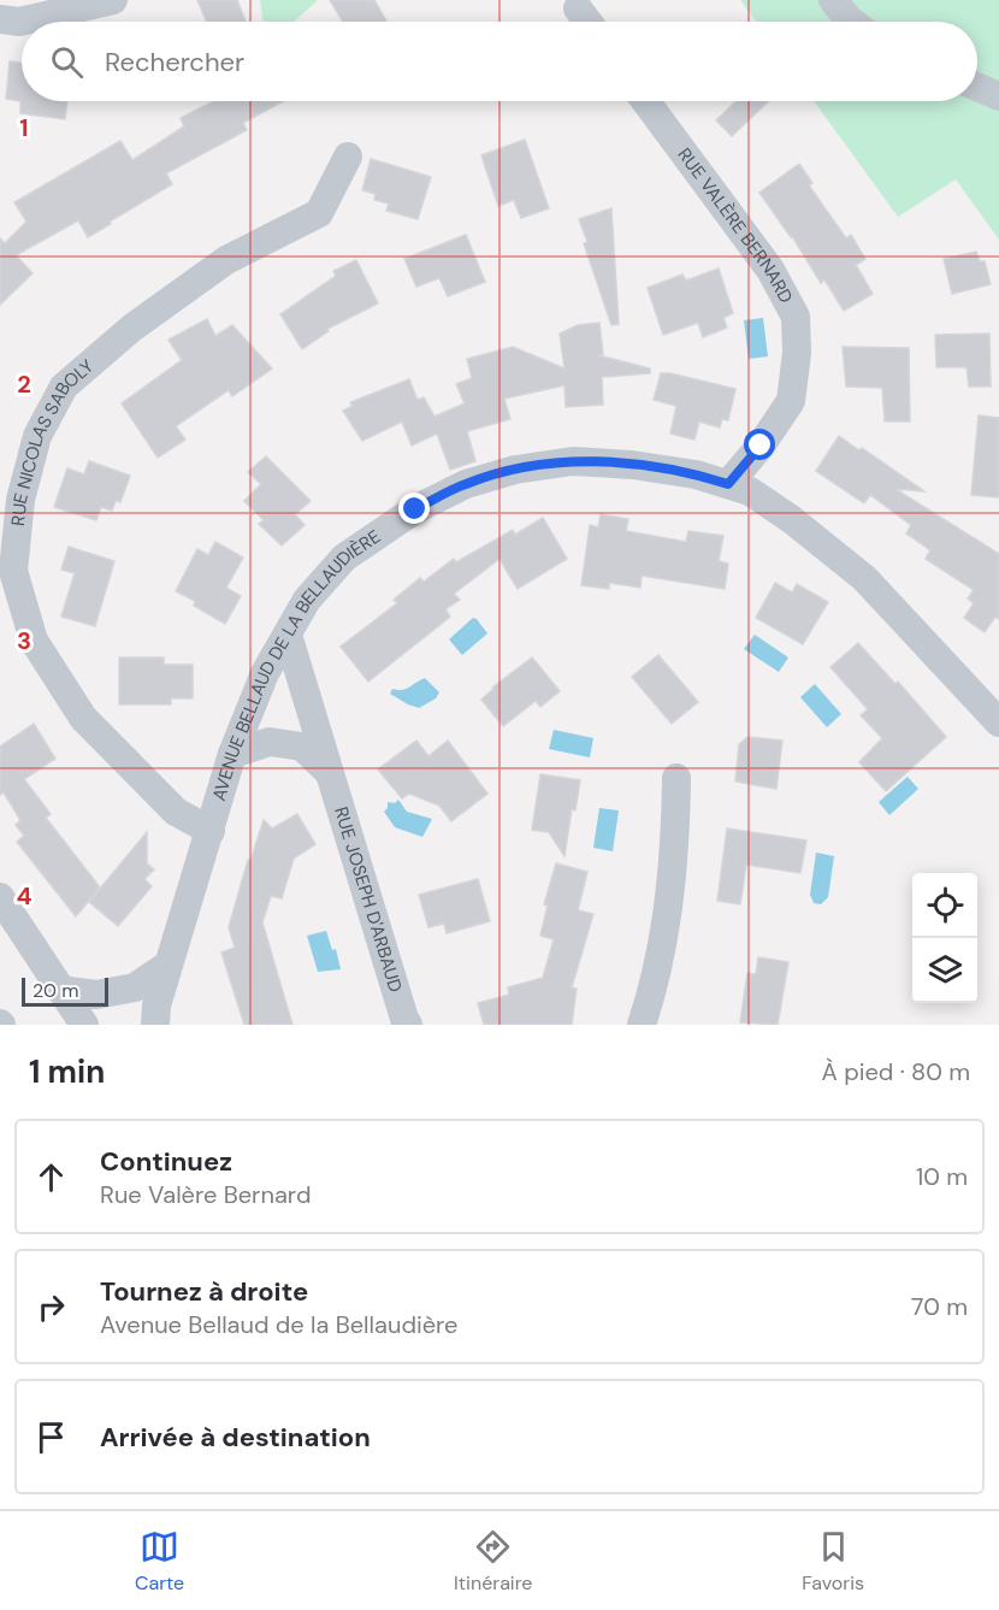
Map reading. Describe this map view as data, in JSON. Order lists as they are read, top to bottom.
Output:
{
  "streets": {
    "street": [
      "RUE VALÈRE BERNARD",
      "RUE NICOLAS SABOLY",
      "AVENUE BELLAUD DE LA BELLAUDIÈRE",
      "RUE JOSEPH D'ARBAUD"
    ]
  },
  "crossings": [
    ["RUE VALÈRE BERNARD", "AVENUE BELLAUD DE LA BELLAUDIÈRE"],
    ["RUE NICOLAS SABOLY", "AVENUE BELLAUD DE LA BELLAUDIÈRE"],
    ["AVENUE BELLAUD DE LA BELLAUDIÈRE", "RUE JOSEPH D'ARBAUD"]
  ],
  "scale_bar": "20 m",
  "page": {
    "search": "Rechercher",
    "scale": "20 m",
    "heading": ["1 min", "À pied · 80 m"],
    "list": [
      ["Continuez", "Rue Valère Bernard", "10 m"],
      ["Tournez à droite", "Avenue Bellaud de la Bellaudière", "70 m"],
      "Arrivée à destination"
    ],
    "nav": ["Carte", "Itinéraire", "Favoris"]
  },
  "grid": {
    "rows": [
      "1",
      "2",
      "3",
      "4"
    ]
  }
}
